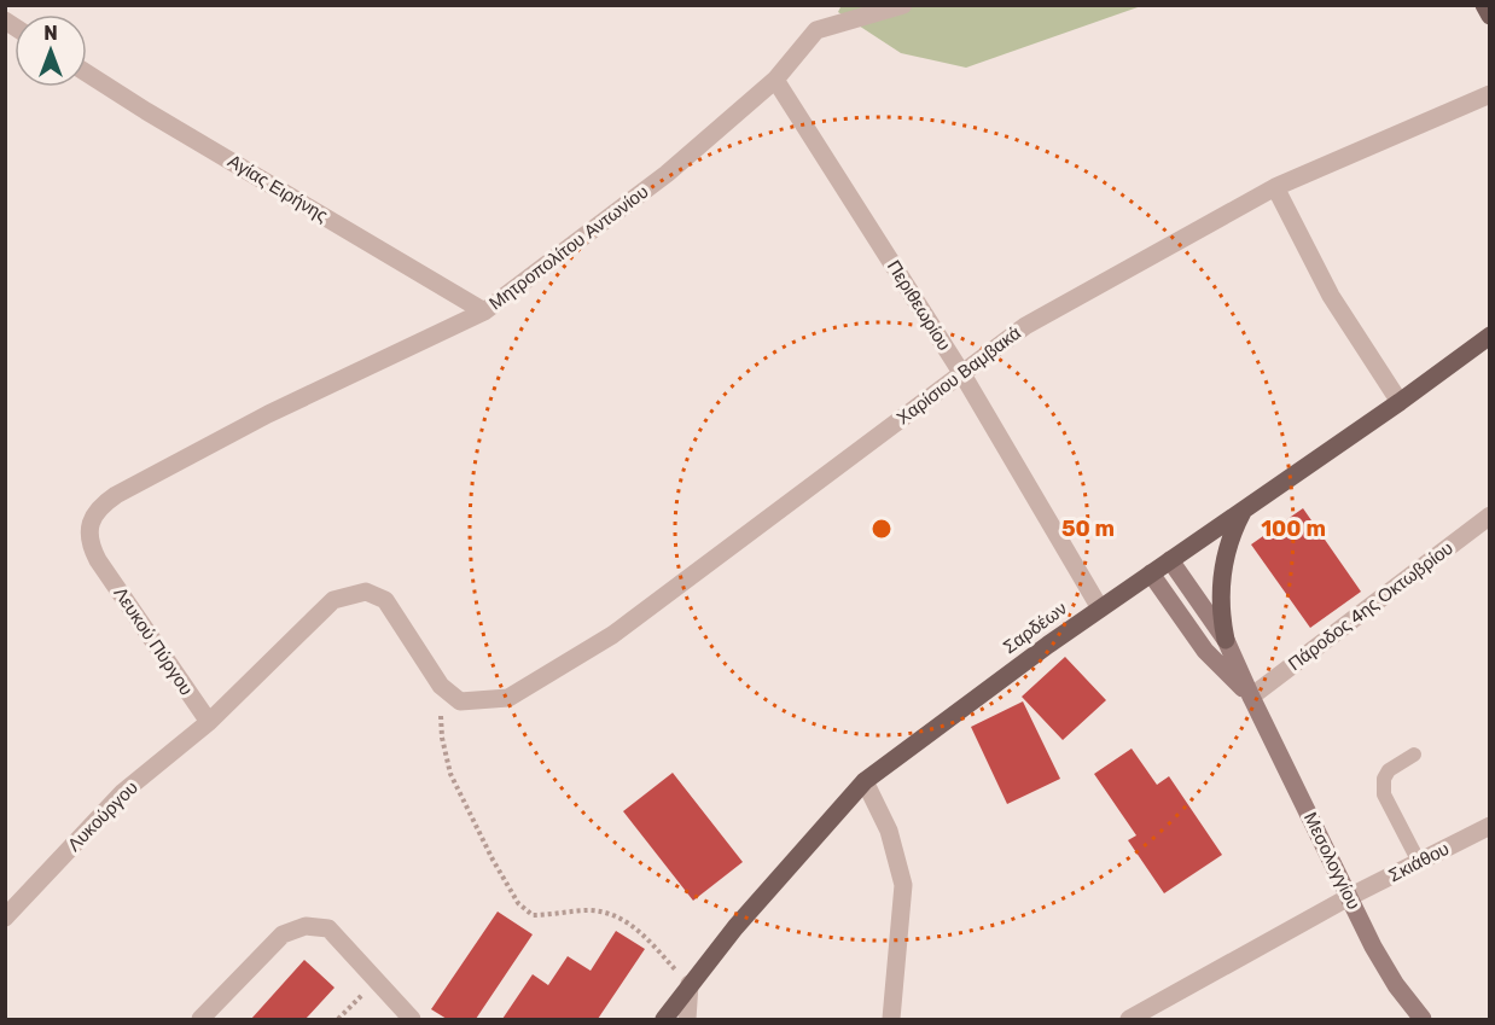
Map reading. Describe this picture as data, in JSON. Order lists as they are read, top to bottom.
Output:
{
  "streets": {
    "main road": ["Σαρδέων"],
    "street": [
      "Αγίας Ειρήνης",
      "Μητροπολίτου Αντωνίου",
      "Περιθεωρίου",
      "Χαρίσιου Βαμβακά",
      "Πάροδος 4ης Οκτωβρίου",
      "Λευκού Πύργου",
      "Λυκούργου",
      "Μεσολογγίου",
      "Σκιάθου"
    ]
  },
  "crossings": [
    ["Αγίας Ειρήνης", "Μητροπολίτου Αντωνίου"],
    ["Μητροπολίτου Αντωνίου", "Περιθεωρίου"],
    ["Μητροπολίτου Αντωνίου", "Λευκού Πύργου"],
    ["Περιθεωρίου", "Χαρίσιου Βαμβακά"],
    ["Περιθεωρίου", "Σαρδέων"],
    ["Χαρίσιου Βαμβακά", "Λυκούργου"],
    ["Πάροδος 4ης Οκτωβρίου", "Μεσολογγίου"],
    ["Σαρδέων", "Μεσολογγίου"],
    ["Λευκού Πύργου", "Λυκούργου"],
    ["Μεσολογγίου", "Σκιάθου"]
  ],
  "north": "top",
  "rings": ["50 m", "100 m"]
}
